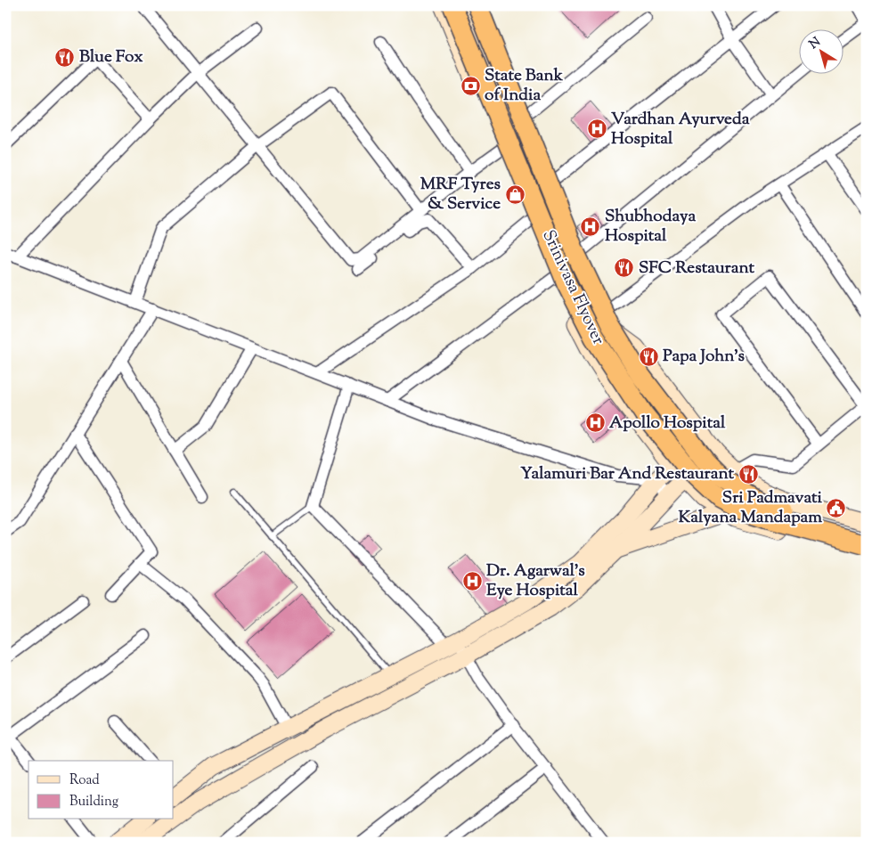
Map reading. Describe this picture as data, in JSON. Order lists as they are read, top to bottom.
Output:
{
  "streets": {
    "main road": ["Srinivasa Flyover"]
  },
  "places": {
    "restaurant": [
      "Blue Fox",
      "SFC Restaurant",
      "Papa John's",
      "Yalamuri Bar And Restaurant"
    ],
    "bank": ["State Bank of India"],
    "hospital": [
      "Vardhan Ayurveda Hospital",
      "Shubhodaya Hospital",
      "Apollo Hospital",
      "Dr. Agarwal's Eye Hospital"
    ],
    "shop": ["MRF Tyres & Service"],
    "public building": ["Sri Padmavati Kalyana Mandapam"]
  },
  "legend": ["Road", "Building"],
  "north": "top left"
}
